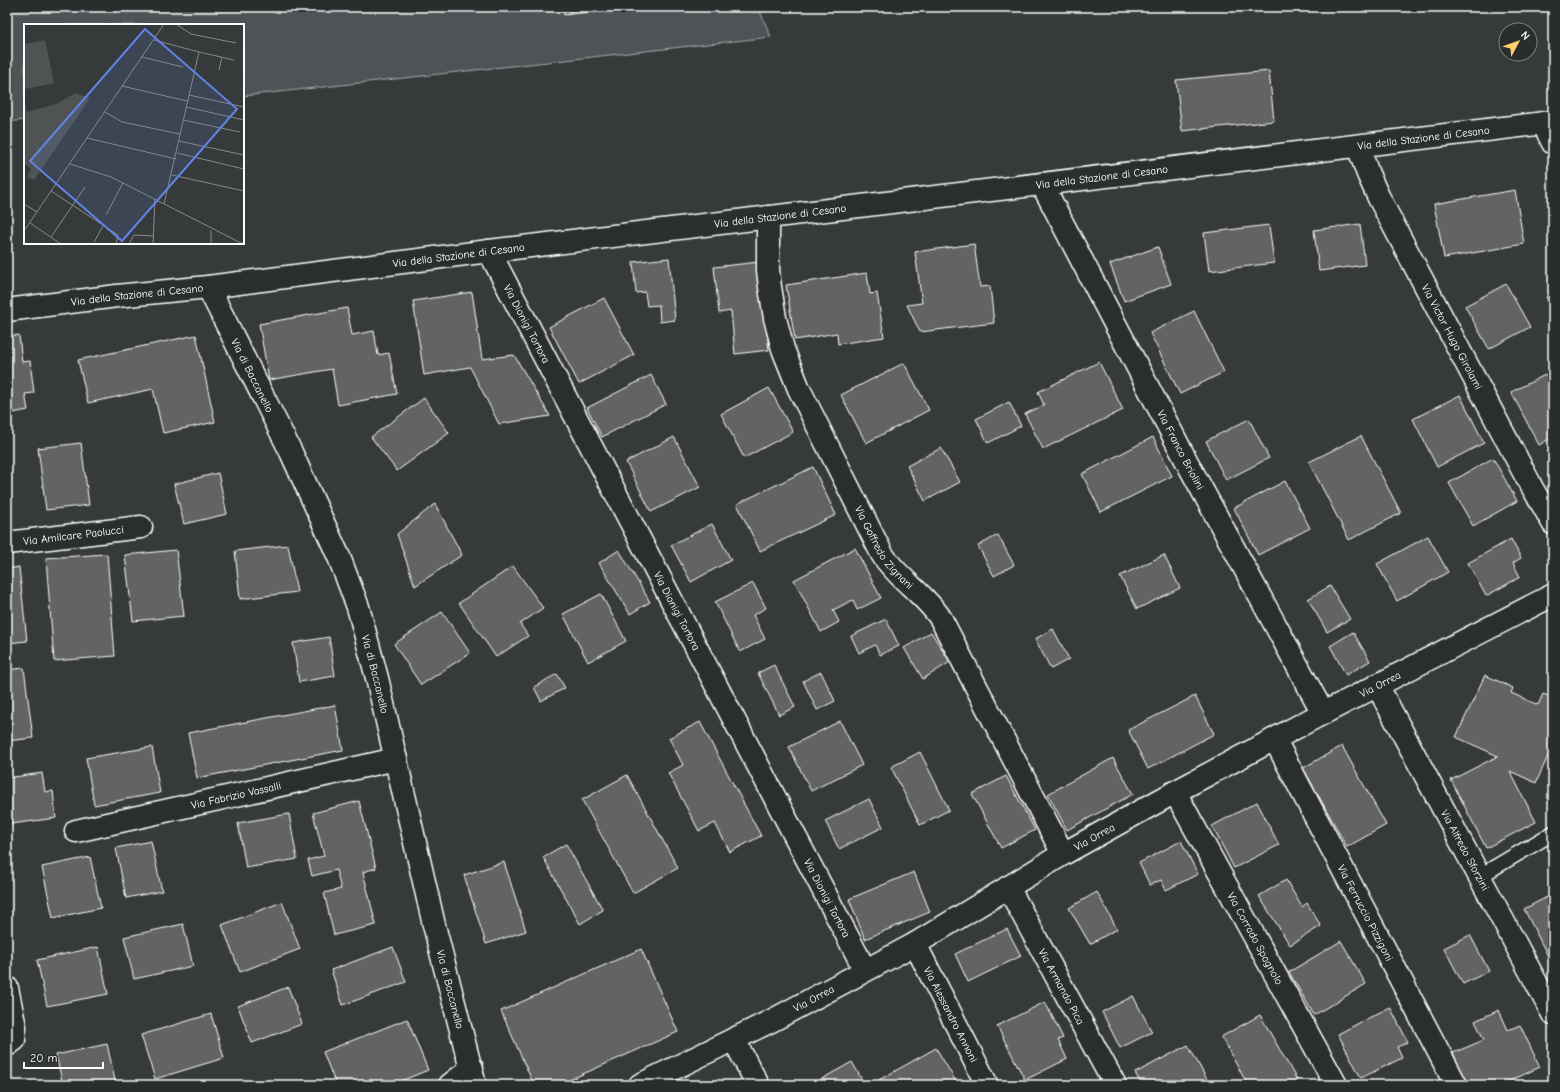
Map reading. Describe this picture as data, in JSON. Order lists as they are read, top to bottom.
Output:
{
  "streets": {
    "street": [
      "Via della Stazione di Cesano",
      "Via Dionigi Tortora",
      "Via Victor Hugo Girolami",
      "Via di Baccanello",
      "Via Franco Briolini",
      "Via Amilcare Paolucci",
      "Via Goffredo Zignani",
      "Via Orrea",
      "Via Fabrizio Vassalli",
      "Via Alfredo Sforzini",
      "Via Ferruccio Pizzigoni",
      "Via Corrado Spagnolo",
      "Via Armando Pica",
      "Via Alessandro Annoni"
    ]
  },
  "crossings": [
    ["Via della Stazione di Cesano", "Via Dionigi Tortora"],
    ["Via della Stazione di Cesano", "Via Victor Hugo Girolami"],
    ["Via della Stazione di Cesano", "Via di Baccanello"],
    ["Via della Stazione di Cesano", "Via Franco Briolini"],
    ["Via della Stazione di Cesano", "Via Goffredo Zignani"],
    ["Via Dionigi Tortora", "Via Orrea"],
    ["Via di Baccanello", "Via Fabrizio Vassalli"],
    ["Via Franco Briolini", "Via Orrea"],
    ["Via Goffredo Zignani", "Via Orrea"],
    ["Via Orrea", "Via Alfredo Sforzini"],
    ["Via Orrea", "Via Ferruccio Pizzigoni"],
    ["Via Orrea", "Via Corrado Spagnolo"],
    ["Via Orrea", "Via Armando Pica"],
    ["Via Orrea", "Via Alessandro Annoni"]
  ],
  "scale_bar": "20 m",
  "north": "top right"
}
